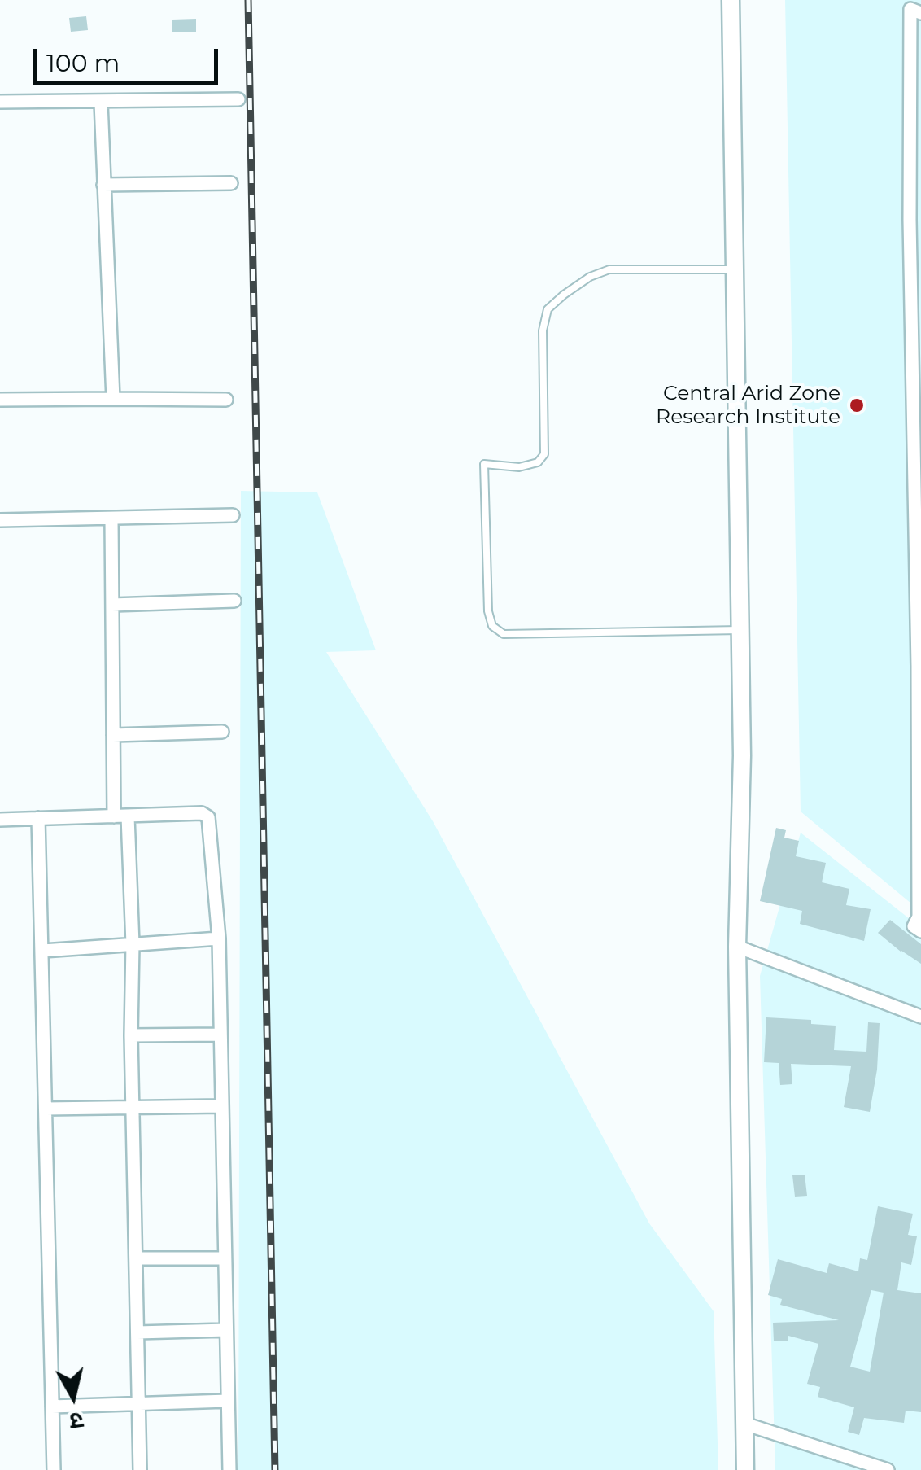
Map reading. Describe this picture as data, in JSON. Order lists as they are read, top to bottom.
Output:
{
  "places": ["Central Arid Zone Research Institute"],
  "scale_bar": "100 m",
  "north": "bottom"
}
